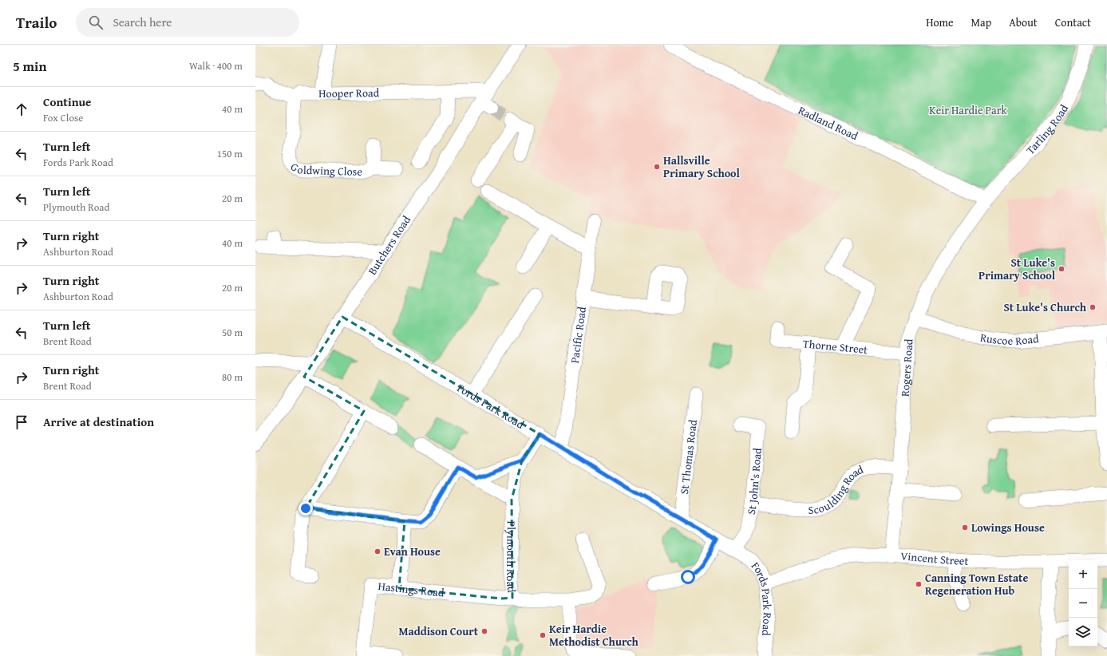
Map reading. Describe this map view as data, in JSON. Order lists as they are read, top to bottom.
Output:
{
  "streets": {
    "street": [
      "Hooper Road",
      "Radland Road",
      "Tarling Road",
      "Goldwing Close",
      "Butchers Road",
      "Pacific Road",
      "Ruscoe Road",
      "Thorne Street",
      "Rogers Road",
      "Fords Park Road",
      "St Thomas Road",
      "St John's Road",
      "Scoulding Road",
      "Plymouth Road",
      "Vincent Street",
      "Hastings Road"
    ]
  },
  "crossings": [
    ["Hooper Road", "Goldwing Close"],
    ["Hooper Road", "Butchers Road"],
    ["Radland Road", "Tarling Road"],
    ["Radland Road", "Rogers Road"],
    ["Tarling Road", "Rogers Road"],
    ["Butchers Road", "Fords Park Road"],
    ["Pacific Road", "Fords Park Road"],
    ["Ruscoe Road", "Rogers Road"],
    ["Thorne Street", "Rogers Road"],
    ["Rogers Road", "Scoulding Road"],
    ["Rogers Road", "Vincent Street"],
    ["Fords Park Road", "St Thomas Road"],
    ["Fords Park Road", "St John's Road"],
    ["Fords Park Road", "Plymouth Road"],
    ["Fords Park Road", "Vincent Street"],
    ["St John's Road", "Scoulding Road"],
    ["Plymouth Road", "Hastings Road"]
  ],
  "parks": ["Keir Hardie Park"],
  "places": [
    "Hallsville Primary School",
    "St Luke's Primary School",
    "St Luke's Church",
    "Lowings House",
    "Evan House",
    "Canning Town Estate Regeneration Hub",
    "Maddison Court",
    "Keir Hardie Methodist Church"
  ],
  "page": {
    "header": "Trailo",
    "search": "Search here",
    "nav": [
      "Home",
      "Map",
      "About",
      "Contact"
    ],
    "heading": ["5 min", "Walk · 400 m"],
    "list": [
      ["Continue", "Fox Close", "40 m"],
      ["Turn left", "Fords Park Road", "150 m"],
      ["Turn left", "Plymouth Road", "20 m"],
      ["Turn right", "Ashburton Road", "40 m"],
      ["Turn right", "Ashburton Road", "20 m"],
      ["Turn left", "Brent Road", "50 m"],
      ["Turn right", "Brent Road", "80 m"],
      "Arrive at destination"
    ],
    "map_buttons": ["+", "−"]
  }
}
